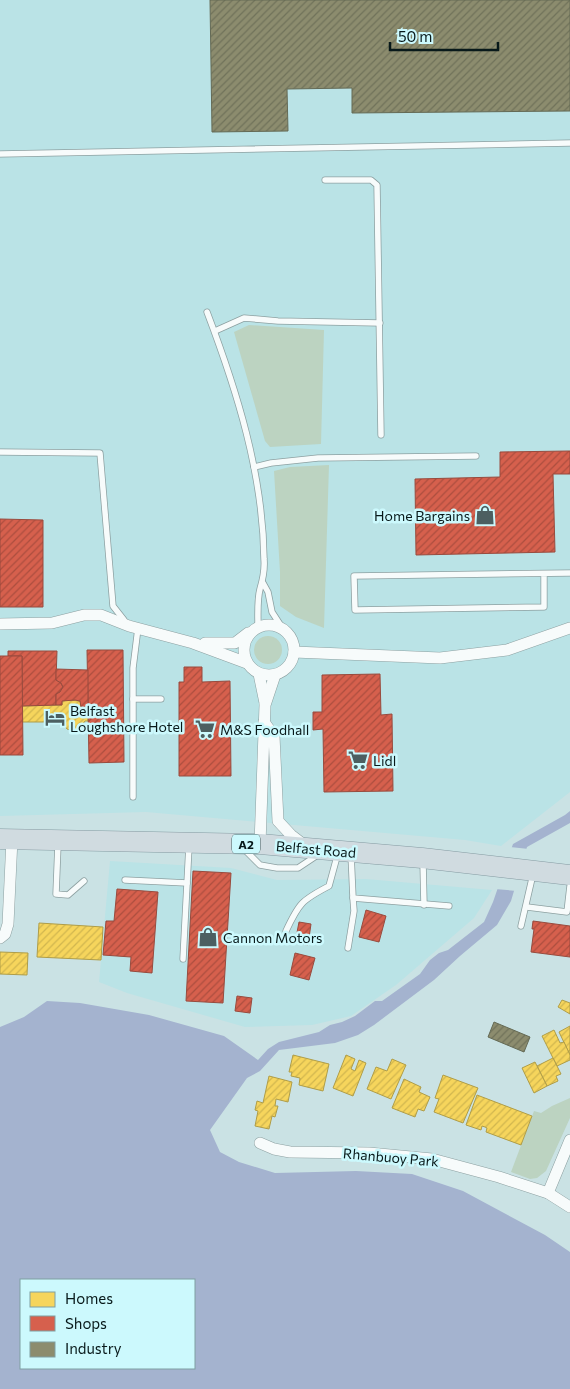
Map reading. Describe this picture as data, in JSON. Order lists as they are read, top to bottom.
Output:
{
  "streets": {
    "highway": ["A2", "Belfast Road"],
    "street": ["Rhanbuoy Park"]
  },
  "places": {
    "shop": ["Home Bargains", "Cannon Motors"],
    "hotel": ["Belfast Loughshore Hotel"],
    "supermarket": ["M&S Foodhall", "Lidl"]
  },
  "legend": ["Homes", "Shops", "Industry"],
  "scale_bar": "50 m"
}
